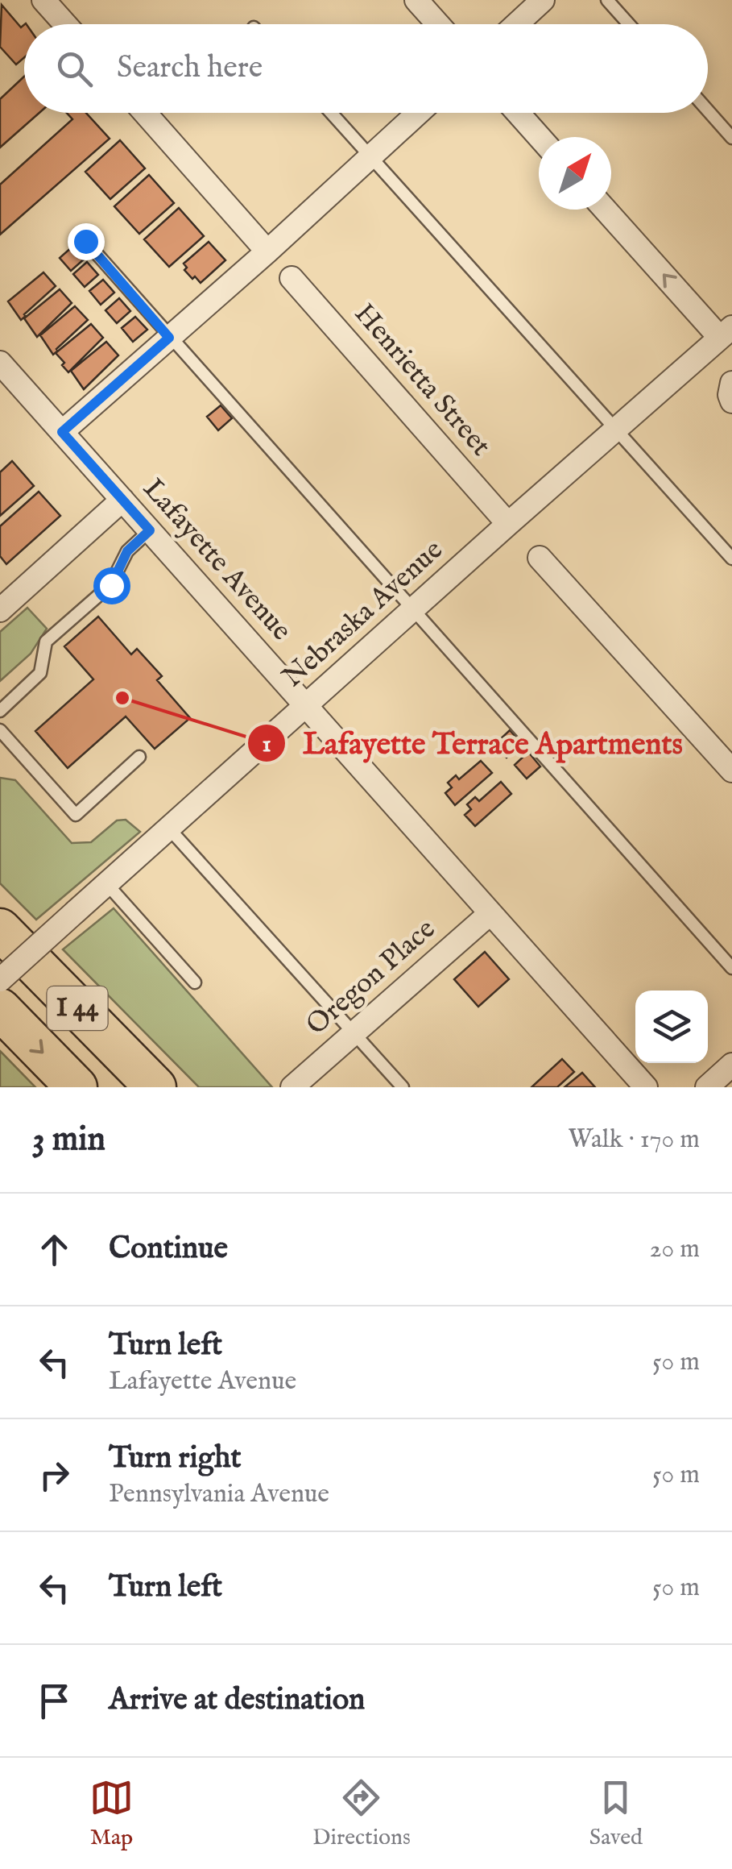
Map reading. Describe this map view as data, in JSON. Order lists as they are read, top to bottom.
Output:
{
  "streets": {
    "highway": ["I 44"],
    "street": [
      "Henrietta Street",
      "Lafayette Avenue",
      "Nebraska Avenue",
      "Oregon Place"
    ]
  },
  "crossings": [
    ["Henrietta Street", "Nebraska Avenue"],
    ["Lafayette Avenue", "Nebraska Avenue"],
    ["Lafayette Avenue", "Oregon Place"]
  ],
  "places": ["Lafayette Terrace Apartments"],
  "north": "top right",
  "page": {
    "search": "Search here",
    "heading": ["3 min", "Walk · 170 m"],
    "list": [
      ["Continue", "20 m"],
      ["Turn left", "Lafayette Avenue", "50 m"],
      ["Turn right", "Pennsylvania Avenue", "50 m"],
      ["Turn left", "50 m"],
      "Arrive at destination"
    ],
    "nav": ["Map", "Directions", "Saved"]
  }
}
